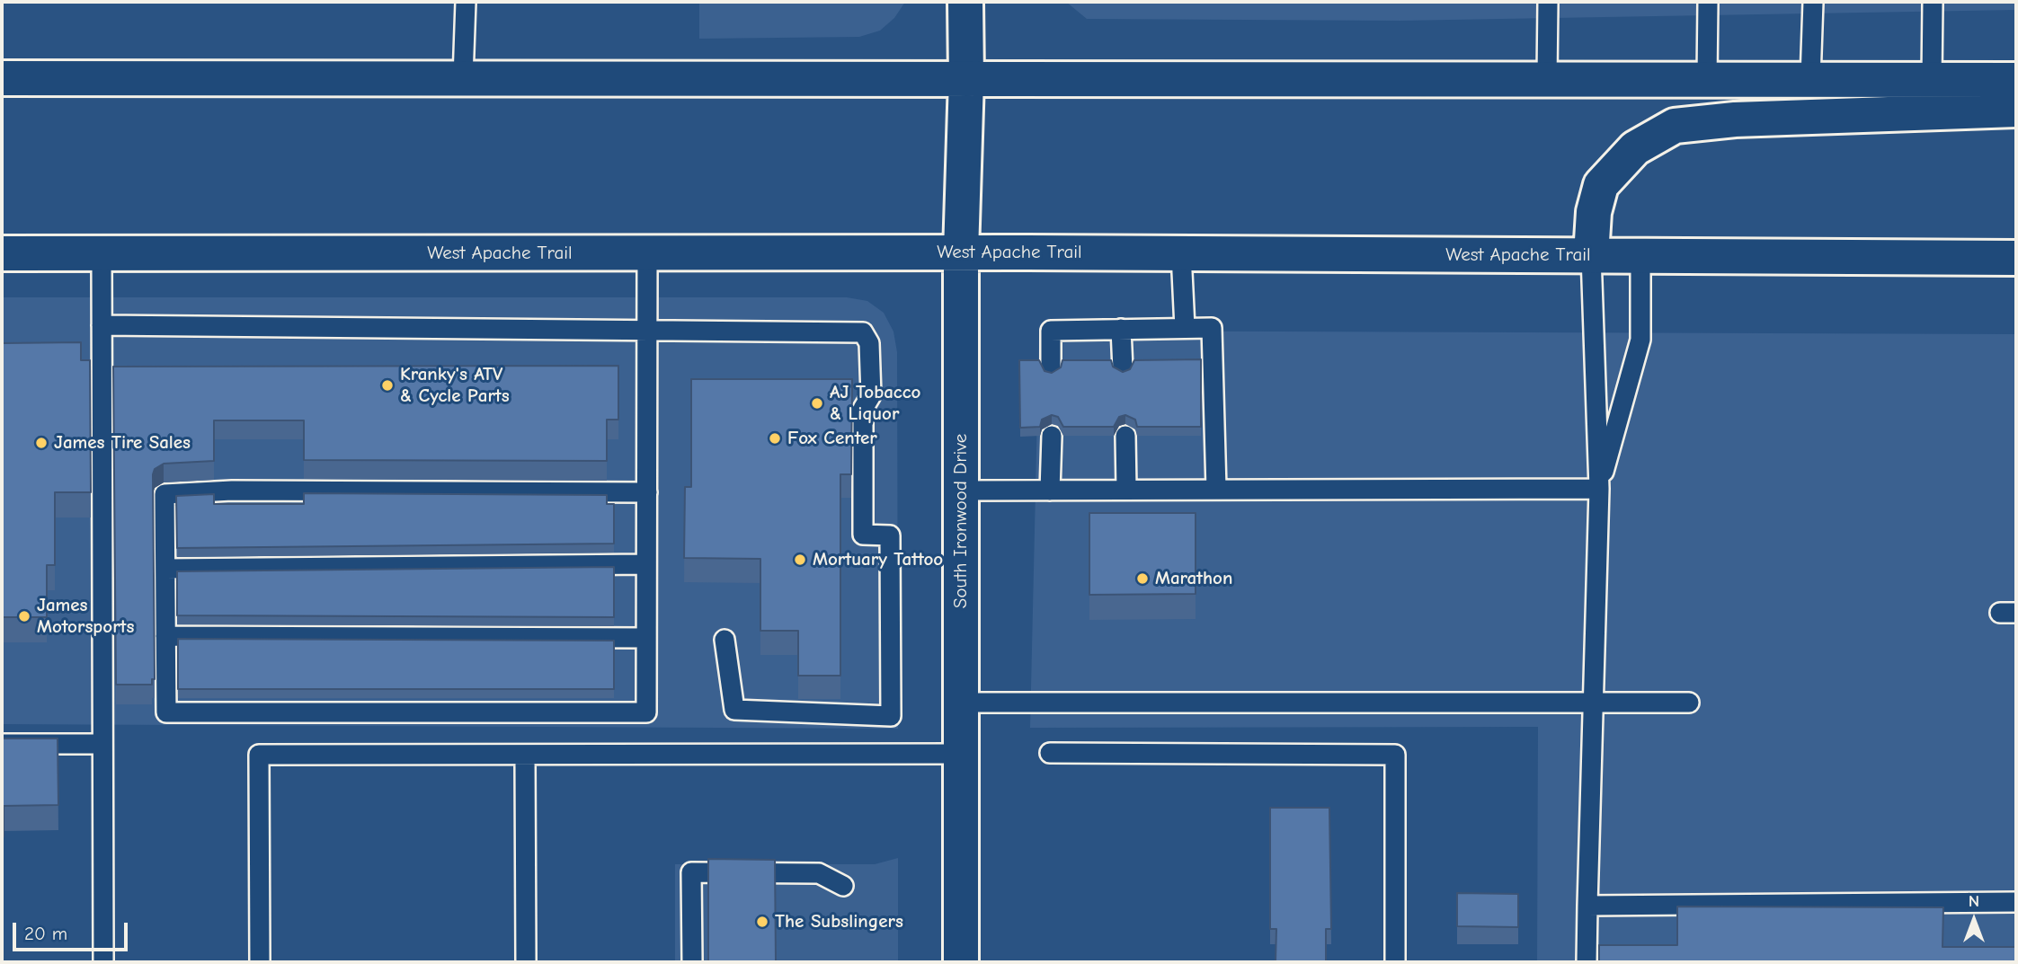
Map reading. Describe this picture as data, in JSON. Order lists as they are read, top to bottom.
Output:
{
  "streets": {
    "main road": ["West Apache Trail", "South Ironwood Drive"]
  },
  "crossings": [
    ["West Apache Trail", "South Ironwood Drive"]
  ],
  "places": [
    "Kranky's ATV & Cycle Parts",
    "AJ Tobacco & Liquor",
    "Fox Center",
    "James Tire Sales",
    "Mortuary Tattoo",
    "Marathon",
    "James Motorsports",
    "The Subslingers"
  ],
  "scale_bar": "20 m",
  "north": "top"
}
